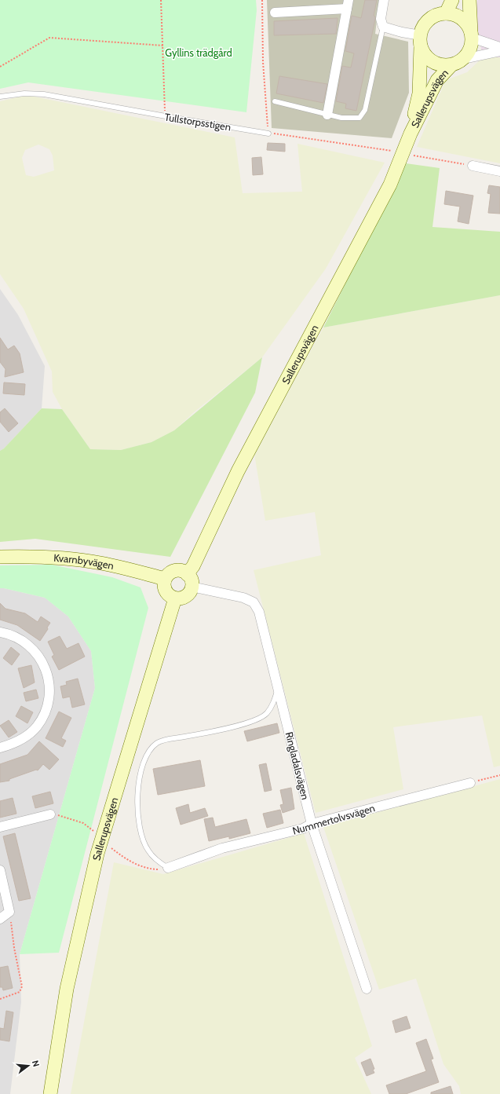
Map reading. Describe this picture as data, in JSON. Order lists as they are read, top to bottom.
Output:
{
  "streets": {
    "main road": ["Sallerupsvägen", "Kvarnbyvägen"],
    "street": ["Ringladalsvägen", "Nummertolvsvägen"],
    "lane": ["Tullstorpsstigen"]
  },
  "crossings": [
    ["Sallerupsvägen", "Kvarnbyvägen"],
    ["Sallerupsvägen", "Ringladalsvägen"],
    ["Kvarnbyvägen", "Ringladalsvägen"],
    ["Ringladalsvägen", "Nummertolvsvägen"]
  ],
  "parks": ["Gyllins trädgård"],
  "north": "right"
}
